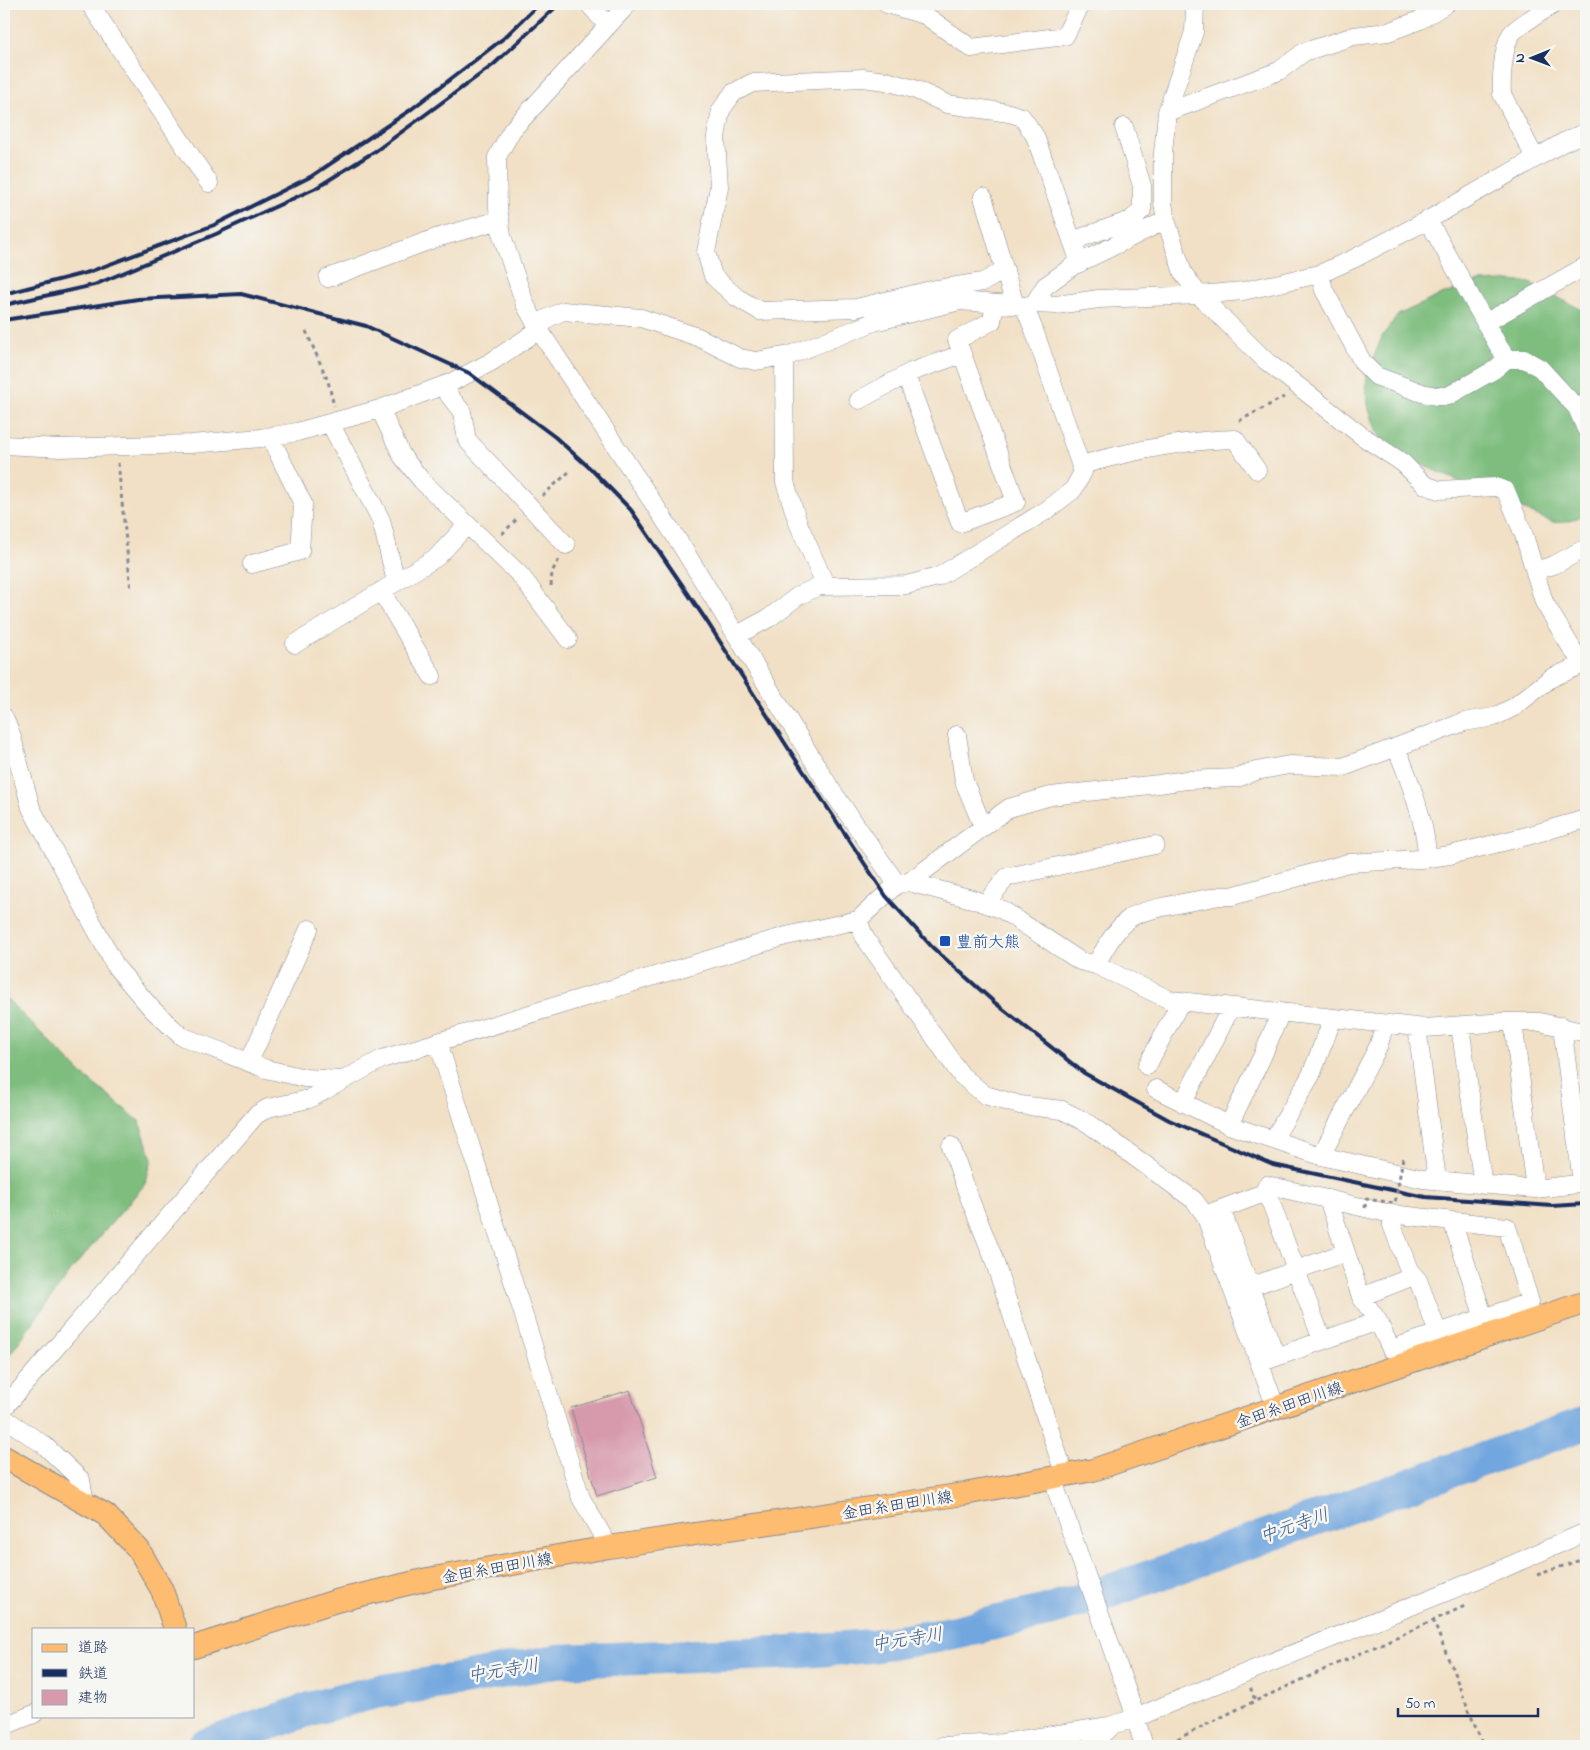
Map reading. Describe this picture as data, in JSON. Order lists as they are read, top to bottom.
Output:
{
  "streets": {
    "main road": ["金田糸田田川線"]
  },
  "water": ["中元寺川"],
  "places": {
    "transit": ["豊前大熊"]
  },
  "legend": ["道路", "鉄道", "建物"],
  "scale_bar": "50 m",
  "north": "left"
}
